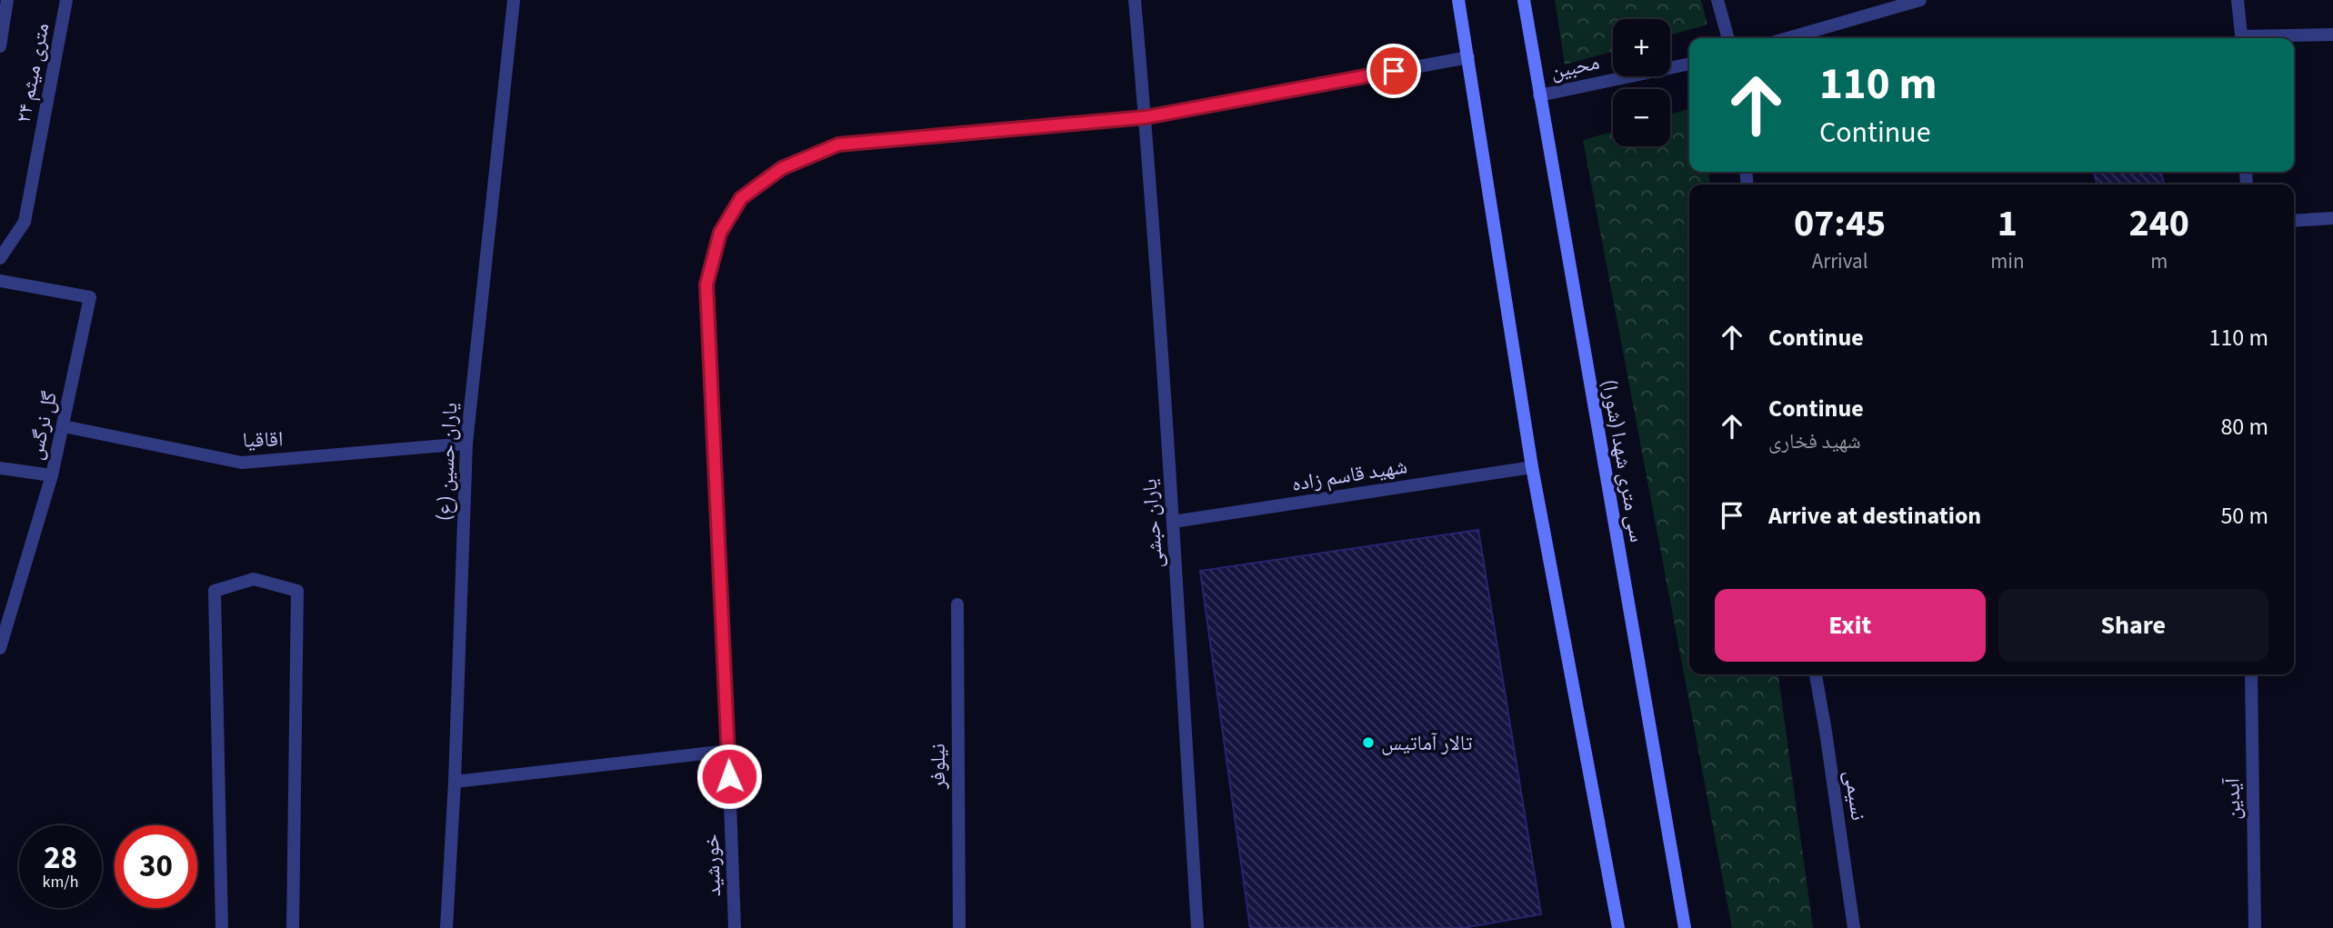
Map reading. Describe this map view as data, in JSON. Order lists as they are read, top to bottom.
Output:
{
  "streets": {
    "main road": ["سی متری شهدا (شورا)"],
    "street": [
      "محبین",
      "۲۴ متری میثم",
      "گل نرگس",
      "اقاقیا",
      "یاران حسین (ع)",
      "شهید قاسم زاده",
      "یاران حبشی",
      "نیلوفر",
      "نسیمی",
      "آیدین",
      "خورشید"
    ]
  },
  "crossings": [
    ["محبین", "سی متری شهدا (شورا)"],
    ["گل نرگس", "اقاقیا"],
    ["اقاقیا", "یاران حسین (ع)"],
    ["شهید قاسم زاده", "یاران حبشی"],
    ["یاران حبشی", "خورشید"]
  ],
  "places": ["تالار آماتیس"],
  "page": {
    "map_buttons": ["+", "−"],
    "turn": ["110 m", "Continue"],
    "eta": [
      "07:45",
      "Arrival",
      "1",
      "min",
      "240",
      "m"
    ],
    "list": [
      {
        "name": "Continue",
        "value": "110 m"
      },
      {
        "name": "Continue",
        "note": "شهید فخاری",
        "value": "80 m"
      },
      {
        "name": "Arrive at destination",
        "value": "50 m"
      }
    ],
    "buttons": ["Exit", "Share"],
    "speed": "28 km/h",
    "limit": "30"
  }
}
